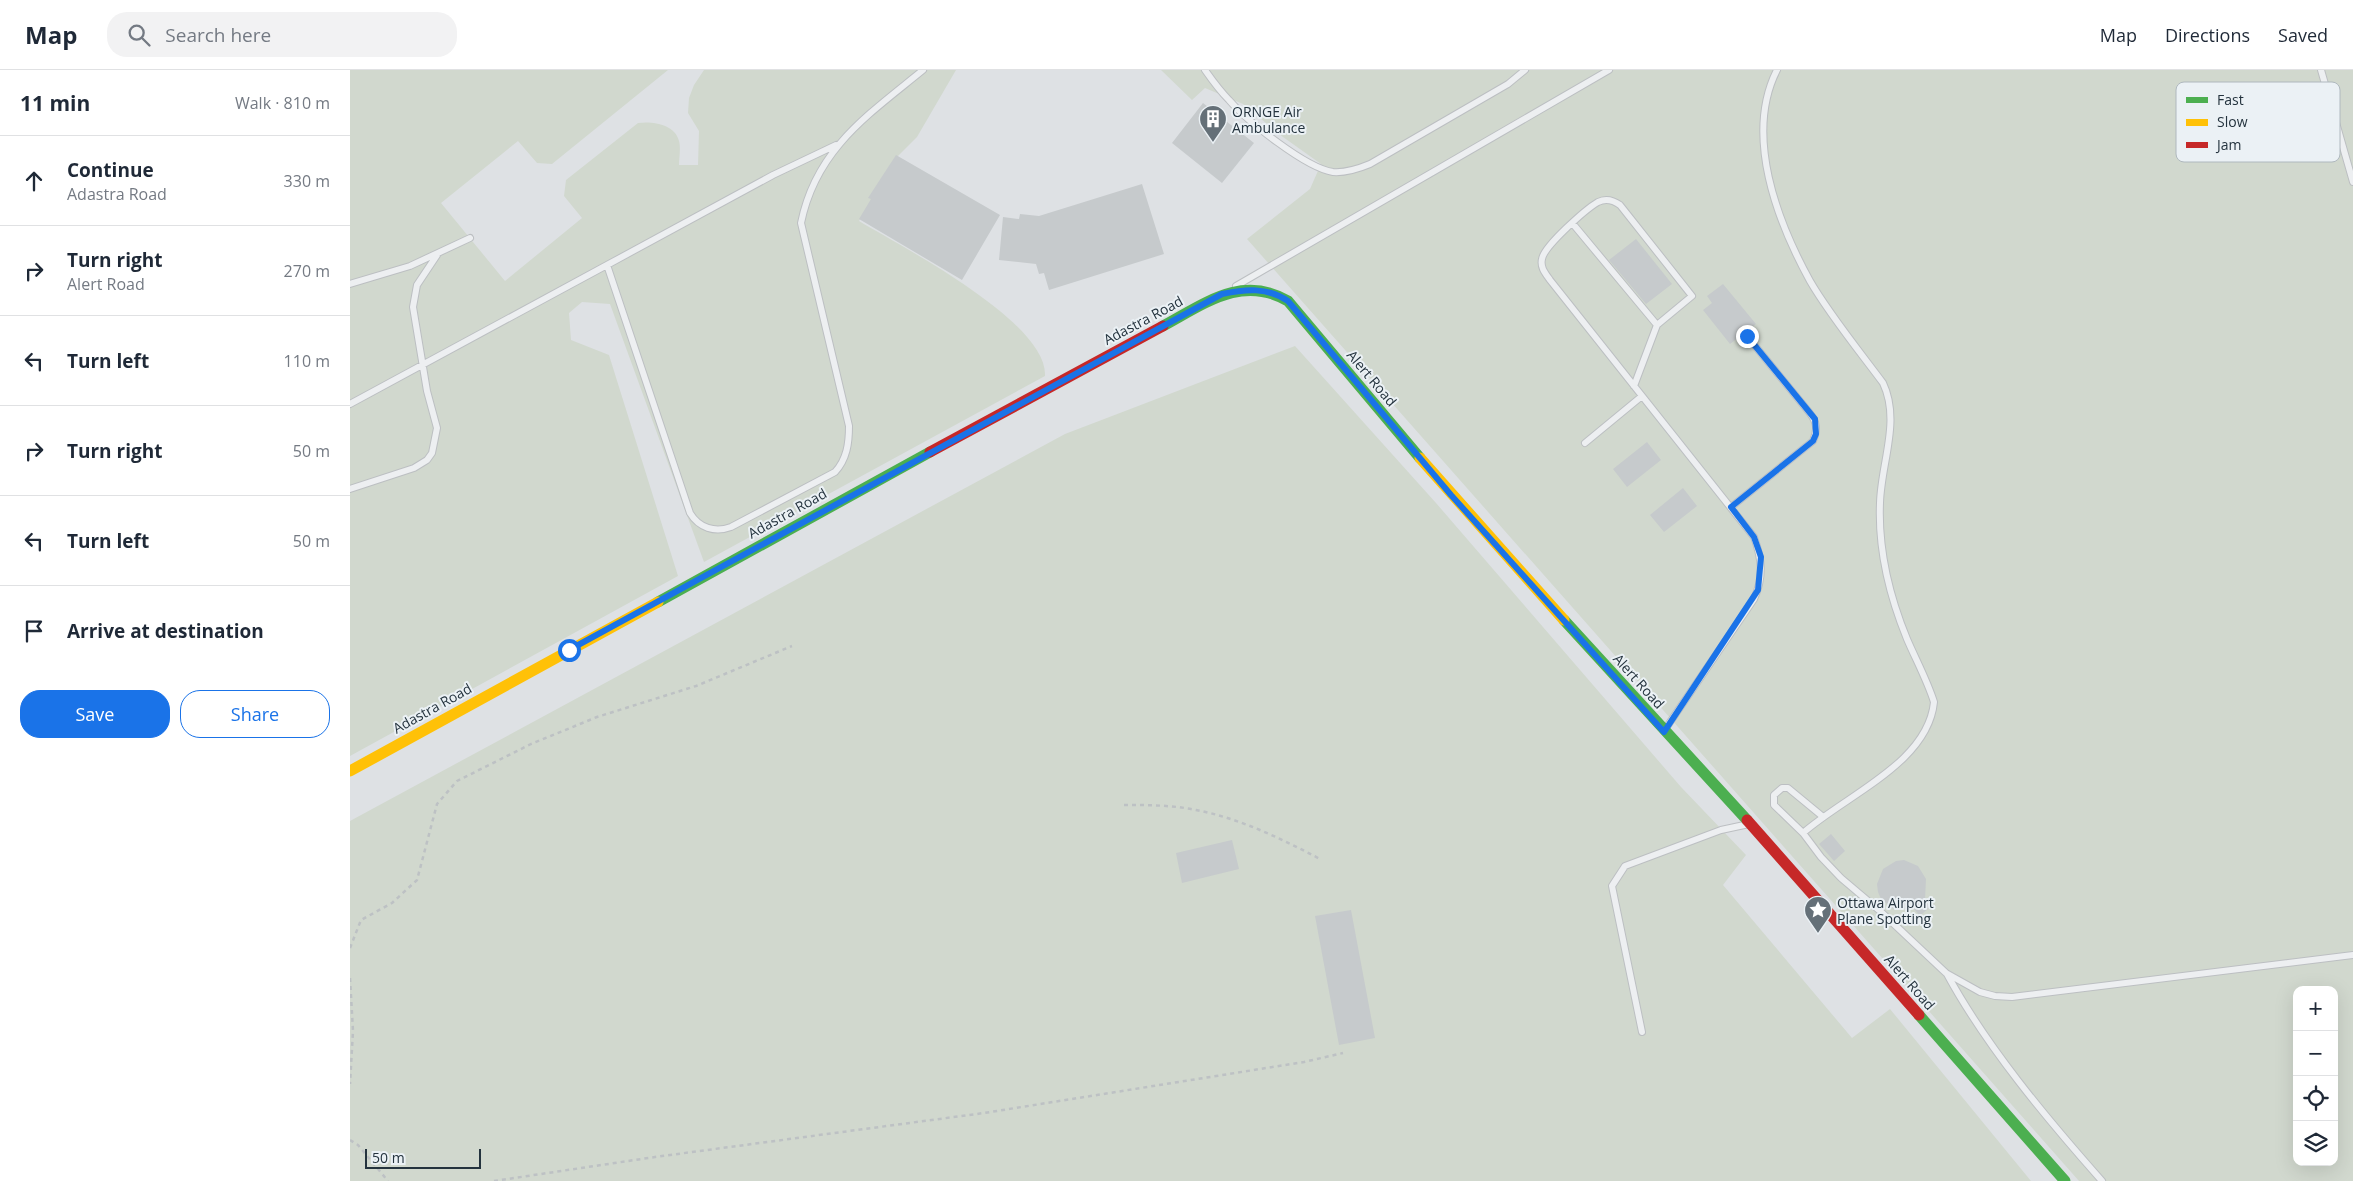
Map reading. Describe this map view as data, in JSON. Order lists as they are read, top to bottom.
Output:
{
  "streets": {
    "street": ["Adastra Road", "Alert Road"]
  },
  "crossings": [
    ["Adastra Road", "Alert Road"]
  ],
  "places": {
    "building": ["ORNGE Air Ambulance"],
    "place": ["Ottawa Airport Plane Spotting"]
  },
  "legend": ["Fast", "Slow", "Jam"],
  "scale_bar": "50 m",
  "page": {
    "header": "Map",
    "search": "Search here",
    "nav": ["Map", "Directions", "Saved"],
    "heading": ["11 min", "Walk · 810 m"],
    "list": [
      ["Continue", "Adastra Road", "330 m"],
      ["Turn right", "Alert Road", "270 m"],
      ["Turn left", "110 m"],
      ["Turn right", "50 m"],
      ["Turn left", "50 m"],
      "Arrive at destination"
    ],
    "buttons": ["Save", "Share"],
    "map_buttons": ["+", "−"],
    "scale": "50 m"
  }
}
